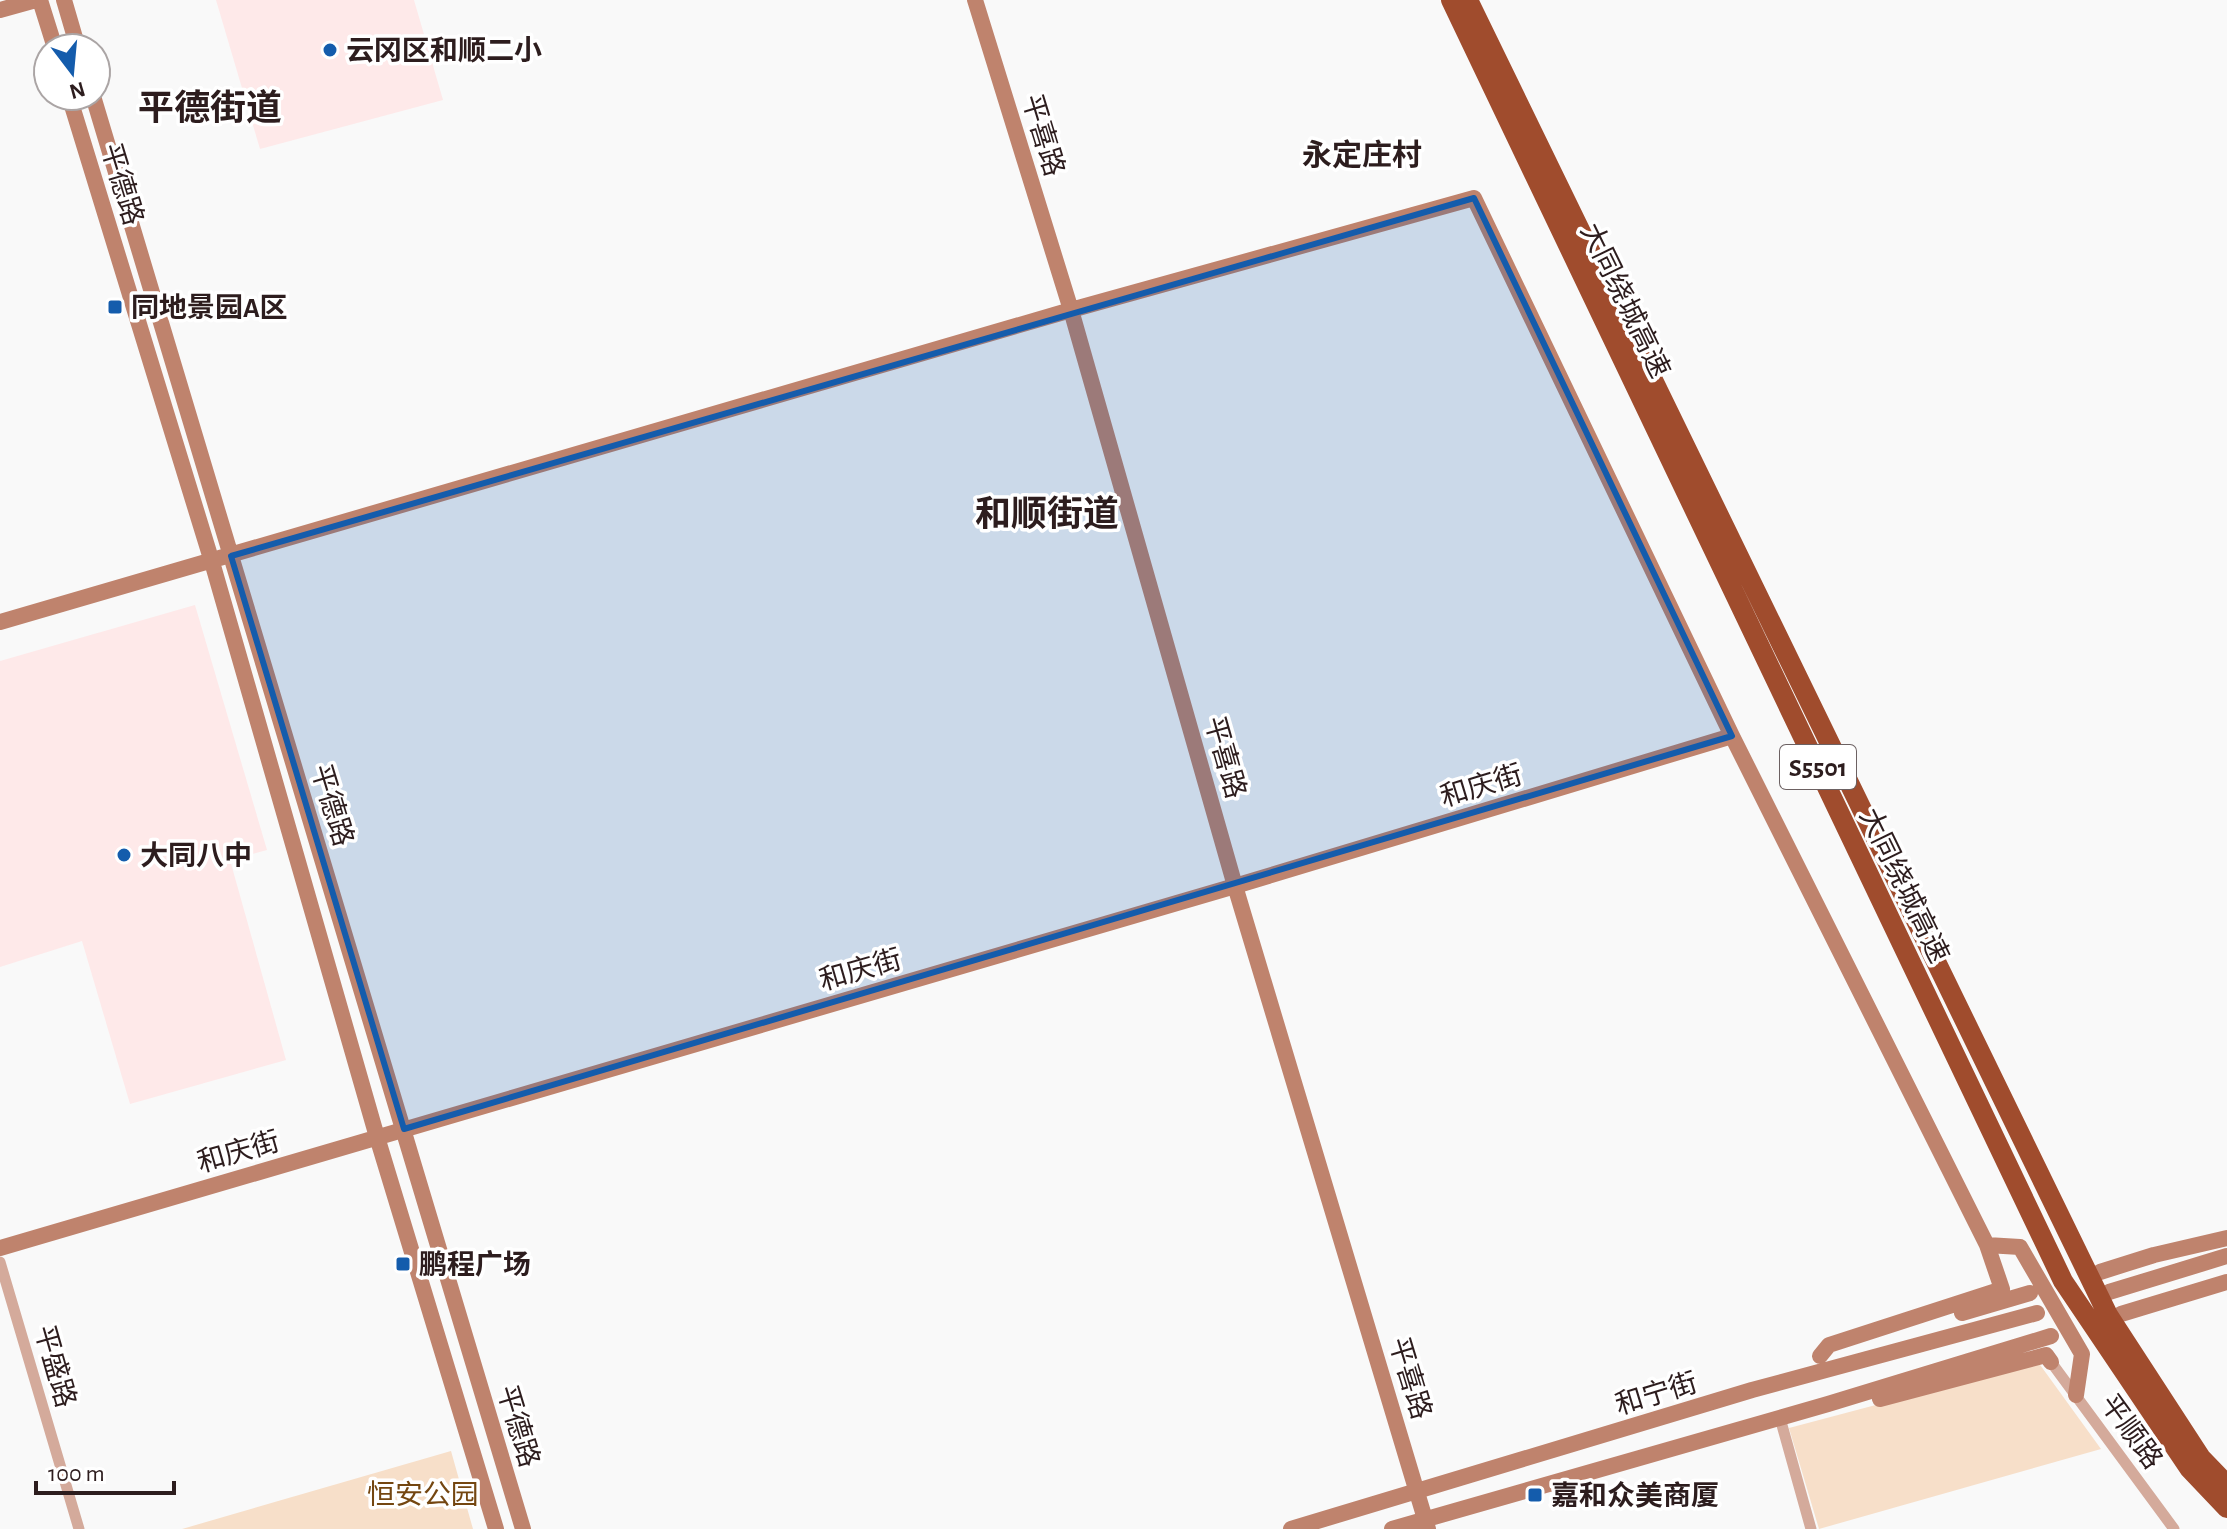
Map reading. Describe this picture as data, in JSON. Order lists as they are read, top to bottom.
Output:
{
  "streets": {
    "highway": ["大同绕城高速", "S5501"],
    "street": [
      "平喜路",
      "平德路",
      "和庆街",
      "平盛路",
      "和宁街",
      "平顺路"
    ]
  },
  "crossings": [
    ["平喜路", "和庆街"],
    ["平喜路", "和宁街"],
    ["平德路", "和庆街"]
  ],
  "districts": ["平德街道", "永定庄村", "和顺街道"],
  "parks": ["恒安公园"],
  "places": {
    "other": ["云冈区和顺二小", "大同八中"],
    "transit": ["同地景园A区", "鹏程广场", "嘉和众美商厦"]
  },
  "scale_bar": "100 m",
  "north": "bottom"
}
